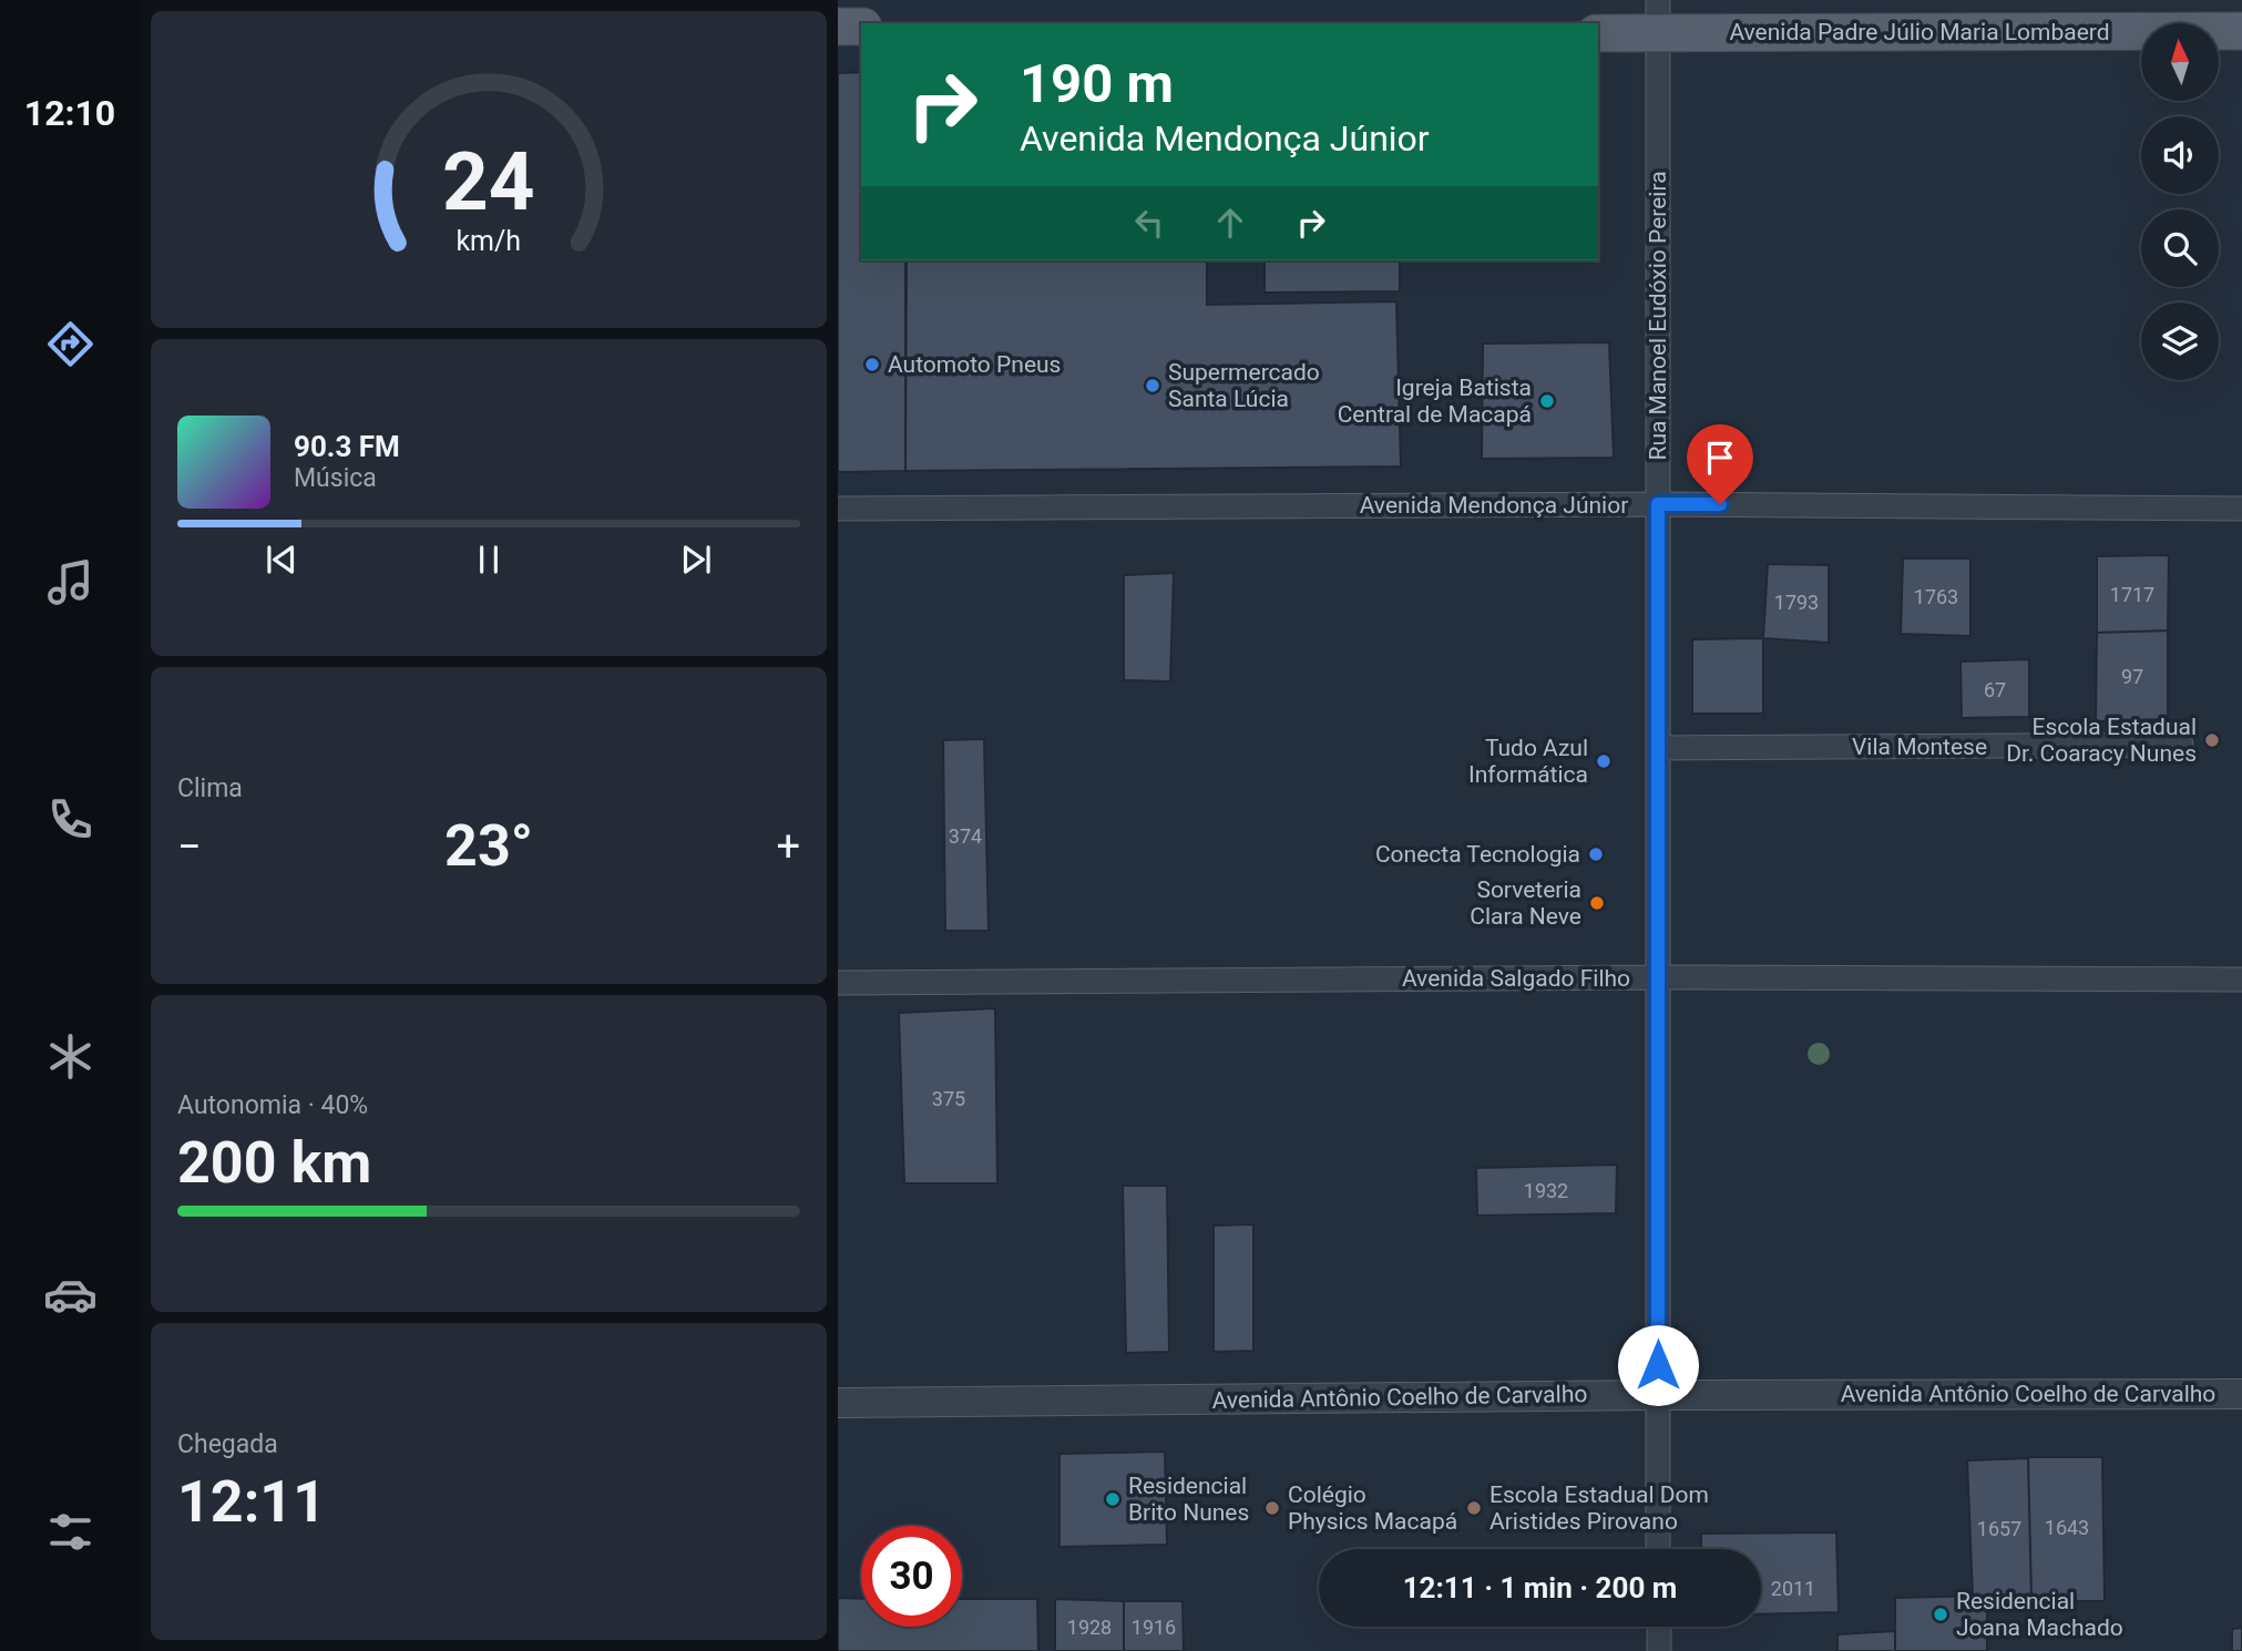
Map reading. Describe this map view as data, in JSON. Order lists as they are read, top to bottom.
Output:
{
  "streets": {
    "main road": ["Avenida Padre Júlio Maria Lombaerd"],
    "street": [
      "Rua Manoel Eudóxio Pereira",
      "Avenida Mendonça Júnior",
      "Vila Montese",
      "Avenida Salgado Filho",
      "Avenida Antônio Coelho de Carvalho"
    ]
  },
  "crossings": [
    ["Avenida Padre Júlio Maria Lombaerd", "Rua Manoel Eudóxio Pereira"],
    ["Rua Manoel Eudóxio Pereira", "Avenida Mendonça Júnior"],
    ["Rua Manoel Eudóxio Pereira", "Vila Montese"],
    ["Rua Manoel Eudóxio Pereira", "Avenida Salgado Filho"],
    ["Rua Manoel Eudóxio Pereira", "Avenida Antônio Coelho de Carvalho"]
  ],
  "places": [
    "Automoto Pneus",
    "Supermercado Santa Lúcia",
    "Igreja Batista Central de Macapá",
    "Escola Estadual Dr. Coaracy Nunes",
    "Tudo Azul Informática",
    "Conecta Tecnologia",
    "Sorveteria Clara Neve",
    "Residencial Brito Nunes",
    "Colégio Physics Macapá",
    "Escola Estadual Dom Aristides Pirovano",
    "Residencial Joana Machado"
  ],
  "house_numbers": [
    "1717",
    "1763",
    "1793",
    "97",
    "67",
    "374",
    "375",
    "1932",
    "1643",
    "1657",
    "2011",
    "1928",
    "1916"
  ],
  "north": "top",
  "page": {
    "tabs": "12:10",
    "turn": ["190 m", "Avenida Mendonça Júnior"],
    "song": ["90.3 FM", "Música"],
    "tile": [
      "Clima",
      ["Autonomia · 40%", "200 km"],
      ["Chegada", "12:11"]
    ],
    "heat": ["−", "23°", "+"],
    "limit": "30",
    "trip": "12:11 · 1 min · 200 m",
    "gauge": ["24", "km/h"]
  }
}
